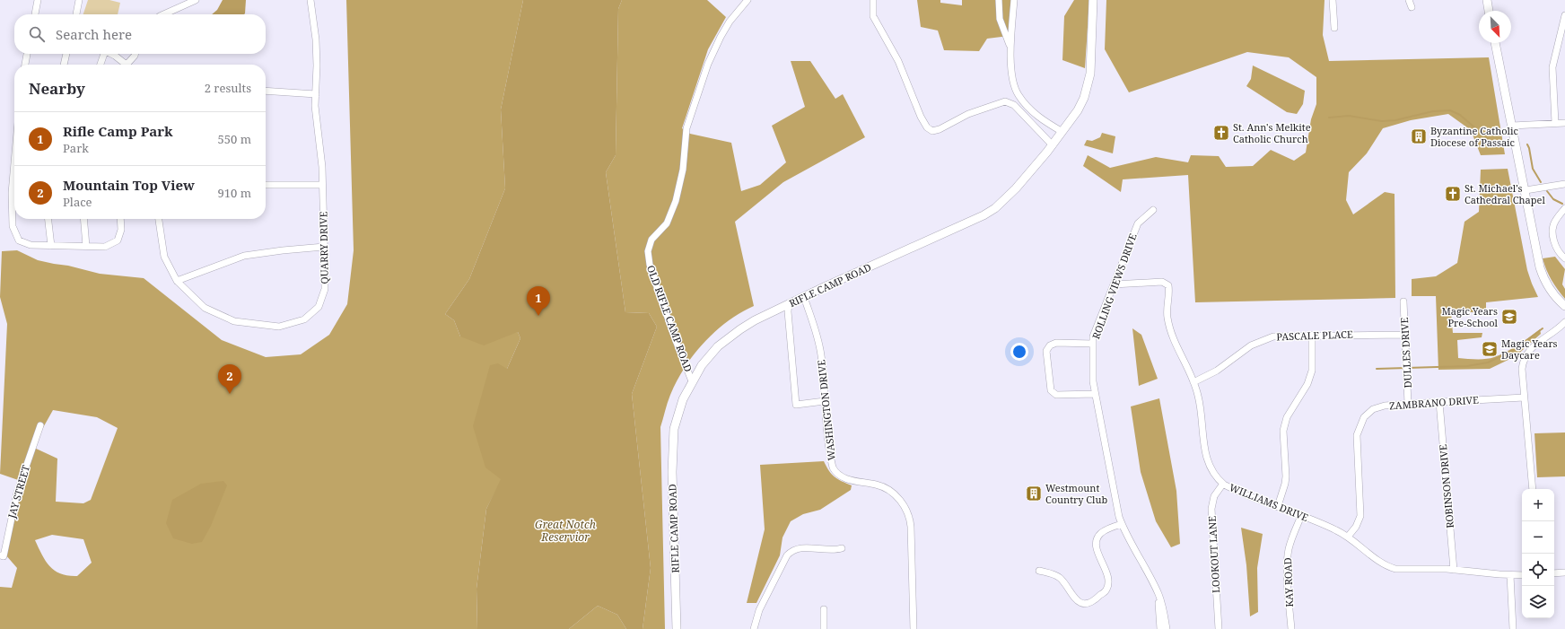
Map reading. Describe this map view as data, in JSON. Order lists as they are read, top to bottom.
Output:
{
  "streets": {
    "street": [
      "QUARRY DRIVE",
      "RIFLE CAMP ROAD",
      "ROLLING VIEWS DRIVE",
      "OLD RIFLE CAMP ROAD",
      "PASCALE PLACE",
      "DULLES DRIVE",
      "ZAMBRANO DRIVE",
      "WASHINGTON DRIVE",
      "ROBINSON DRIVE",
      "JAY STREET",
      "WILLIAMS DRIVE",
      "LOOKOUT LANE",
      "KAY ROAD"
    ]
  },
  "crossings": [
    ["RIFLE CAMP ROAD", "OLD RIFLE CAMP ROAD"],
    ["RIFLE CAMP ROAD", "WASHINGTON DRIVE"],
    ["ROLLING VIEWS DRIVE", "WILLIAMS DRIVE"],
    ["PASCALE PLACE", "DULLES DRIVE"],
    ["PASCALE PLACE", "WILLIAMS DRIVE"],
    ["DULLES DRIVE", "ZAMBRANO DRIVE"],
    ["ZAMBRANO DRIVE", "ROBINSON DRIVE"],
    ["ZAMBRANO DRIVE", "WILLIAMS DRIVE"],
    ["ROBINSON DRIVE", "WILLIAMS DRIVE"],
    ["WILLIAMS DRIVE", "LOOKOUT LANE"],
    ["WILLIAMS DRIVE", "KAY ROAD"]
  ],
  "water": ["Great Notch Reservior"],
  "places": {
    "church": ["St. Ann's Melkite Catholic Church", "St. Michael's Cathedral Chapel"],
    "building": ["Byzantine Catholic Diocese of Passaic", "Westmount Country Club"],
    "school or university": ["Magic Years Pre-School", "Magic Years Daycare"]
  },
  "north": "bottom right",
  "page": {
    "search": "Search here",
    "heading": ["Nearby", "2 results"],
    "list": [
      {
        "mark": "1",
        "name": "Rifle Camp Park",
        "note": "Park",
        "value": "550 m"
      },
      {
        "mark": "2",
        "name": "Mountain Top View",
        "note": "Place",
        "value": "910 m"
      }
    ],
    "pins": ["1", "2"],
    "map_buttons": ["+", "−"]
  }
}
